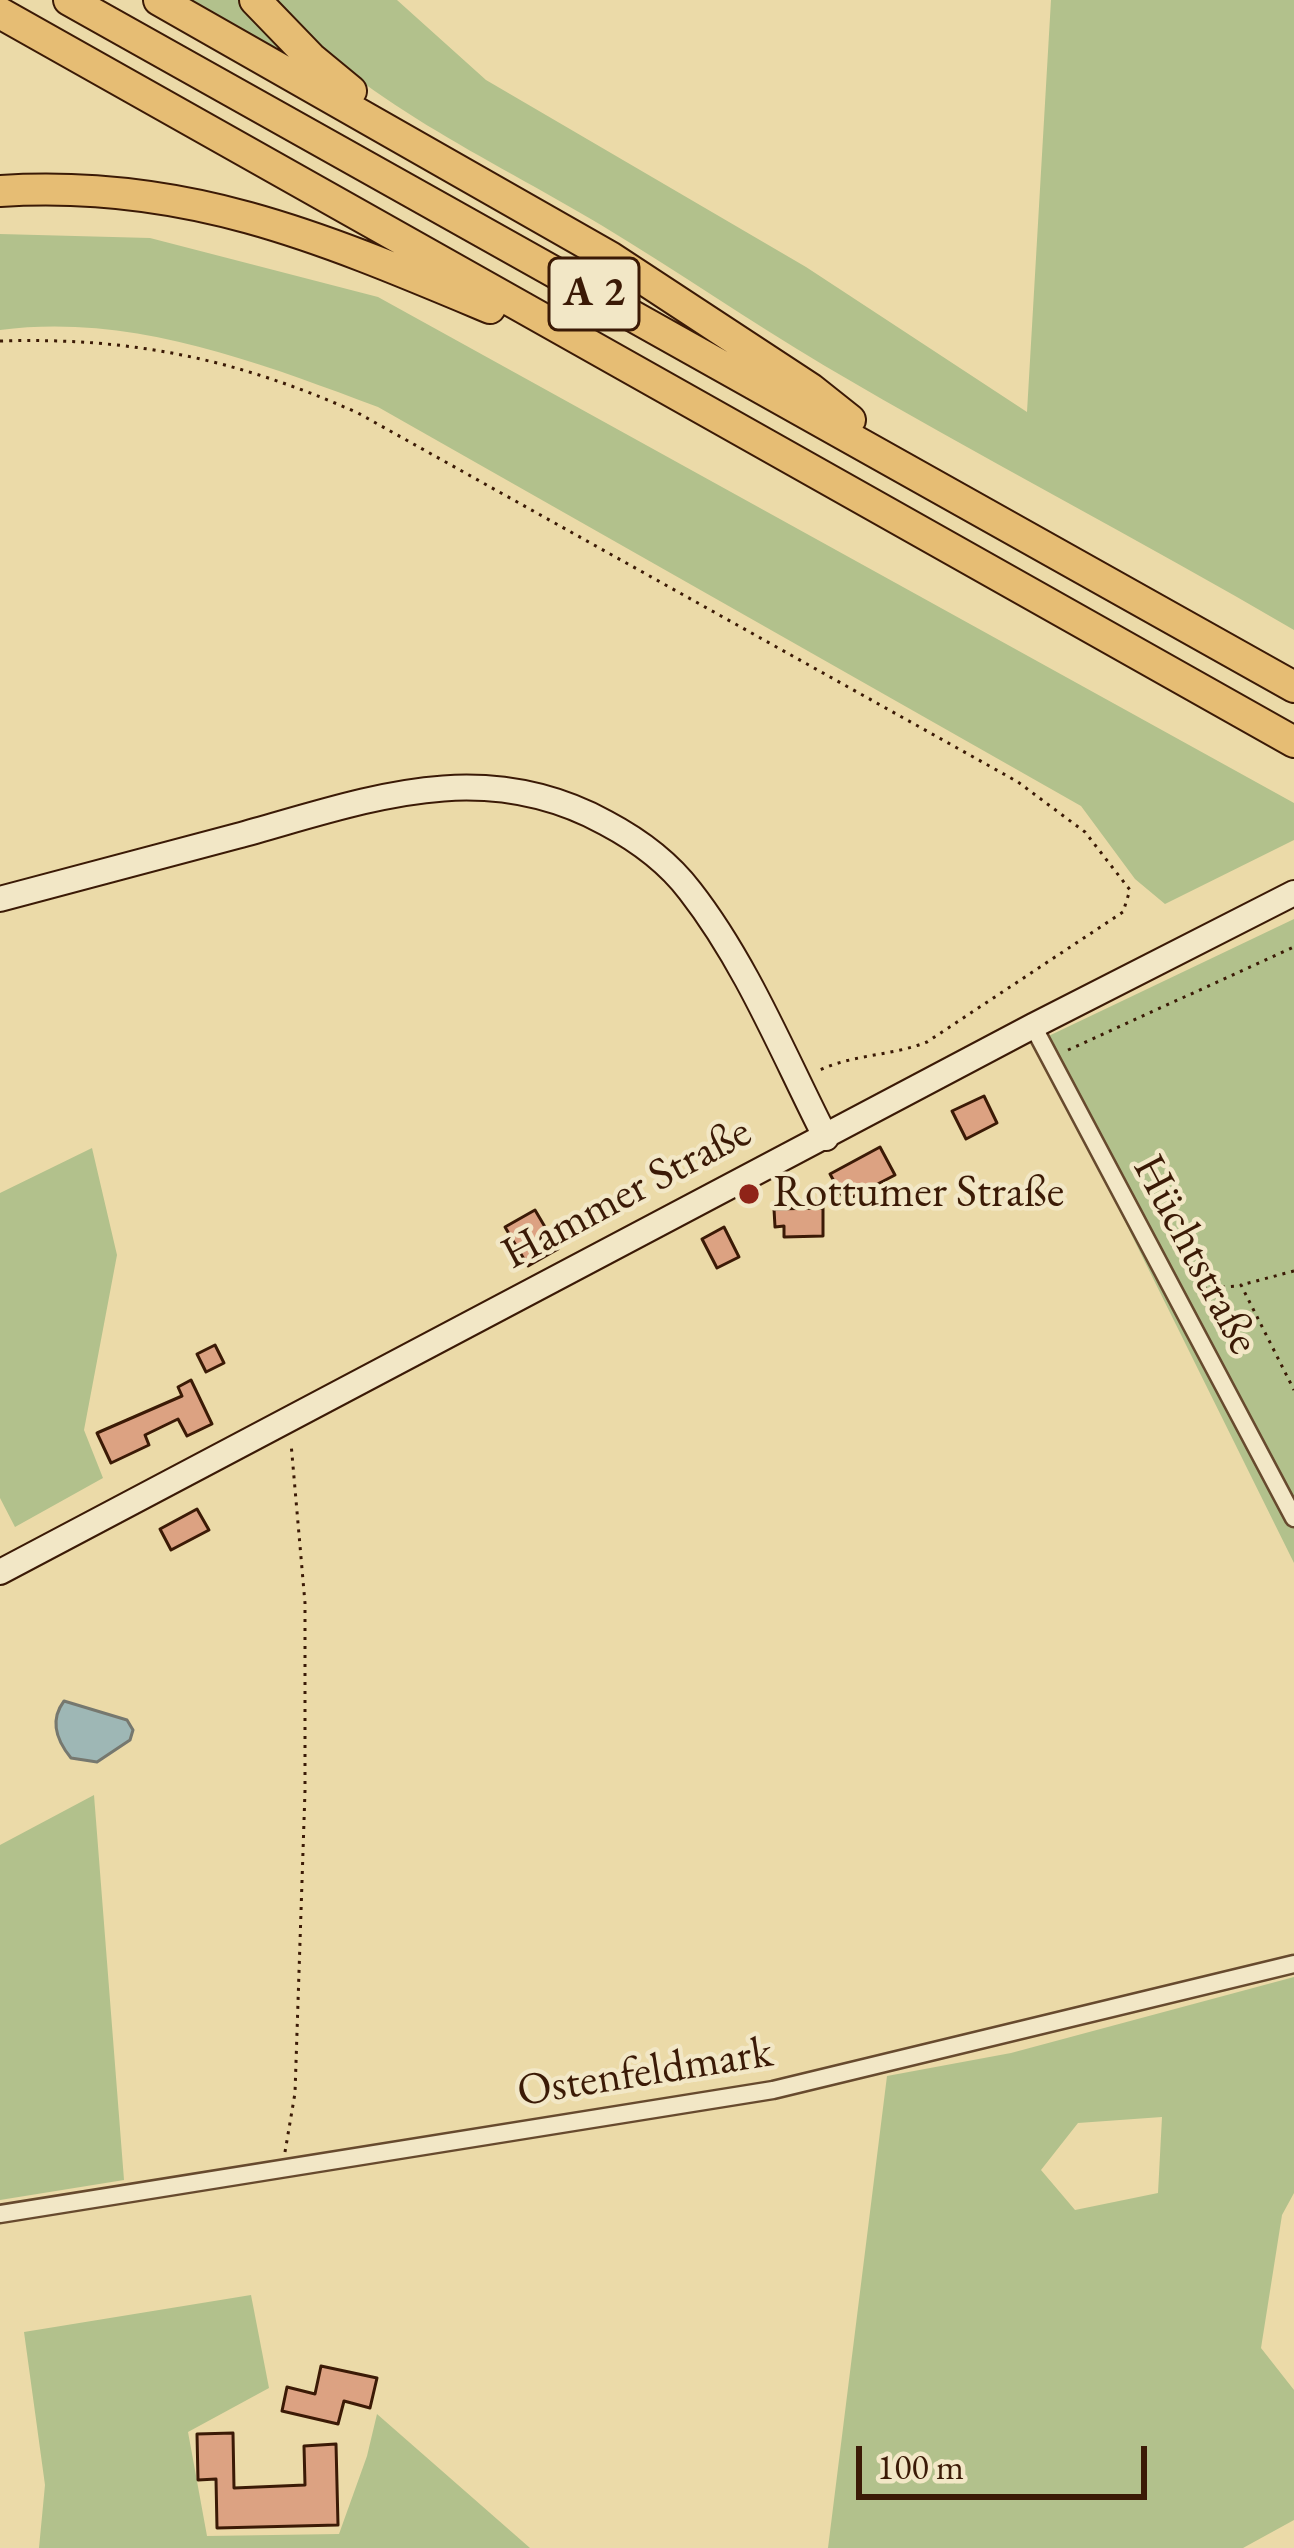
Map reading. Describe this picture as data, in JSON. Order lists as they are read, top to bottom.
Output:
{
  "streets": {
    "highway": ["A 2"],
    "main road": ["Hammer Straße"],
    "street": ["Hüchtstraße", "Ostenfeldmark"]
  },
  "crossings": [
    ["Hammer Straße", "Hüchtstraße"]
  ],
  "places": ["Rottumer Straße"],
  "scale_bar": "100 m"
}
